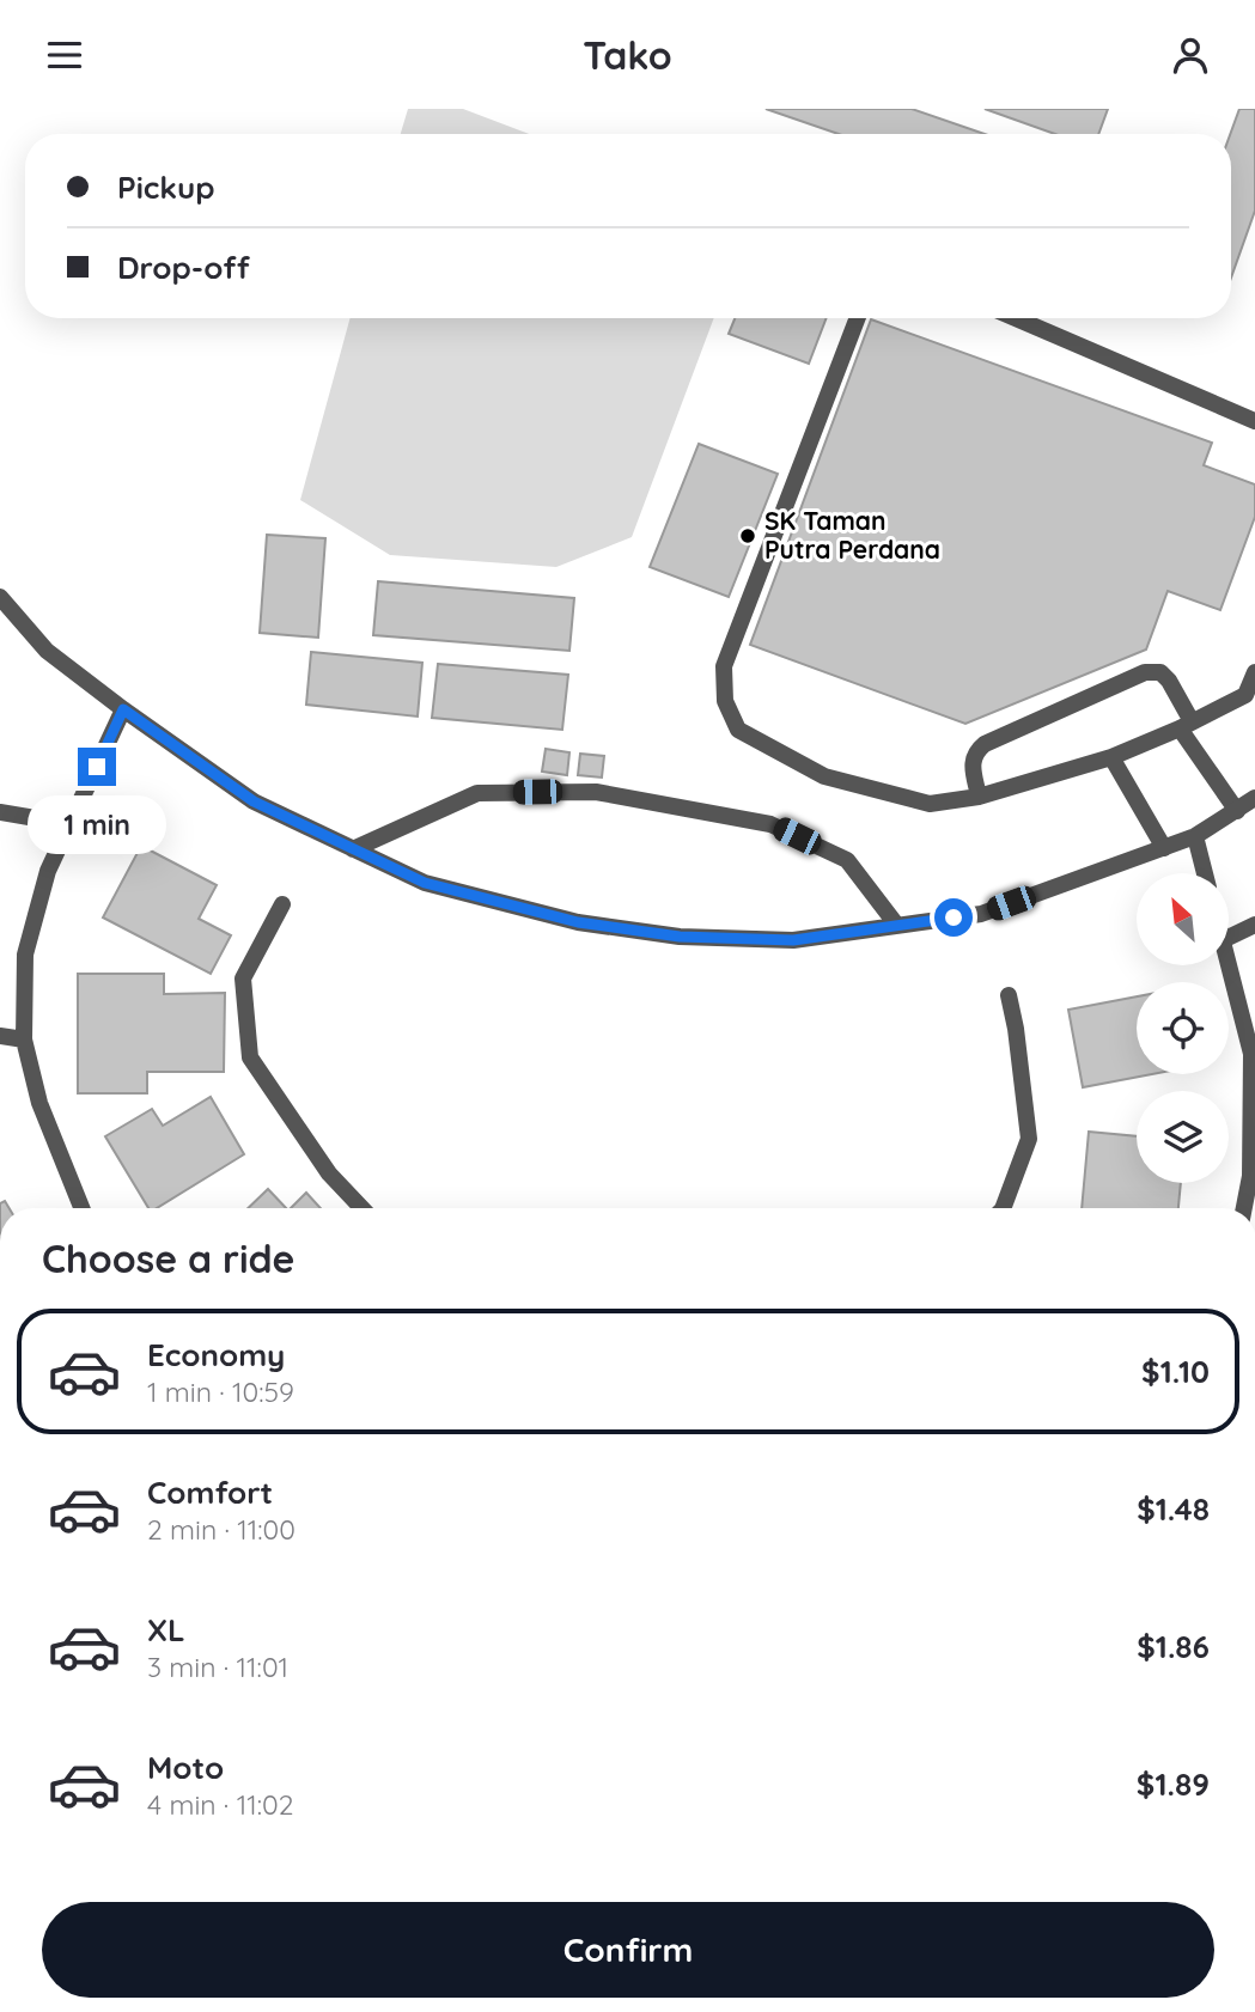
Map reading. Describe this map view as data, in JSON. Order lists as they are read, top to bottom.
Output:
{
  "places": ["SK Taman Putra Perdana"],
  "north": "top left",
  "page": {
    "header": "Tako",
    "banner": ["Pickup", "Drop-off"],
    "bubble": "1 min",
    "heading": "Choose a ride",
    "list": [
      {
        "name": "Economy",
        "note": "1 min · 10:59",
        "value": "$1.10"
      },
      {
        "name": "Comfort",
        "note": "2 min · 11:00",
        "value": "$1.48"
      },
      {
        "name": "XL",
        "note": "3 min · 11:01",
        "value": "$1.86"
      },
      {
        "name": "Moto",
        "note": "4 min · 11:02",
        "value": "$1.89"
      }
    ],
    "buttons": "Confirm"
  }
}
